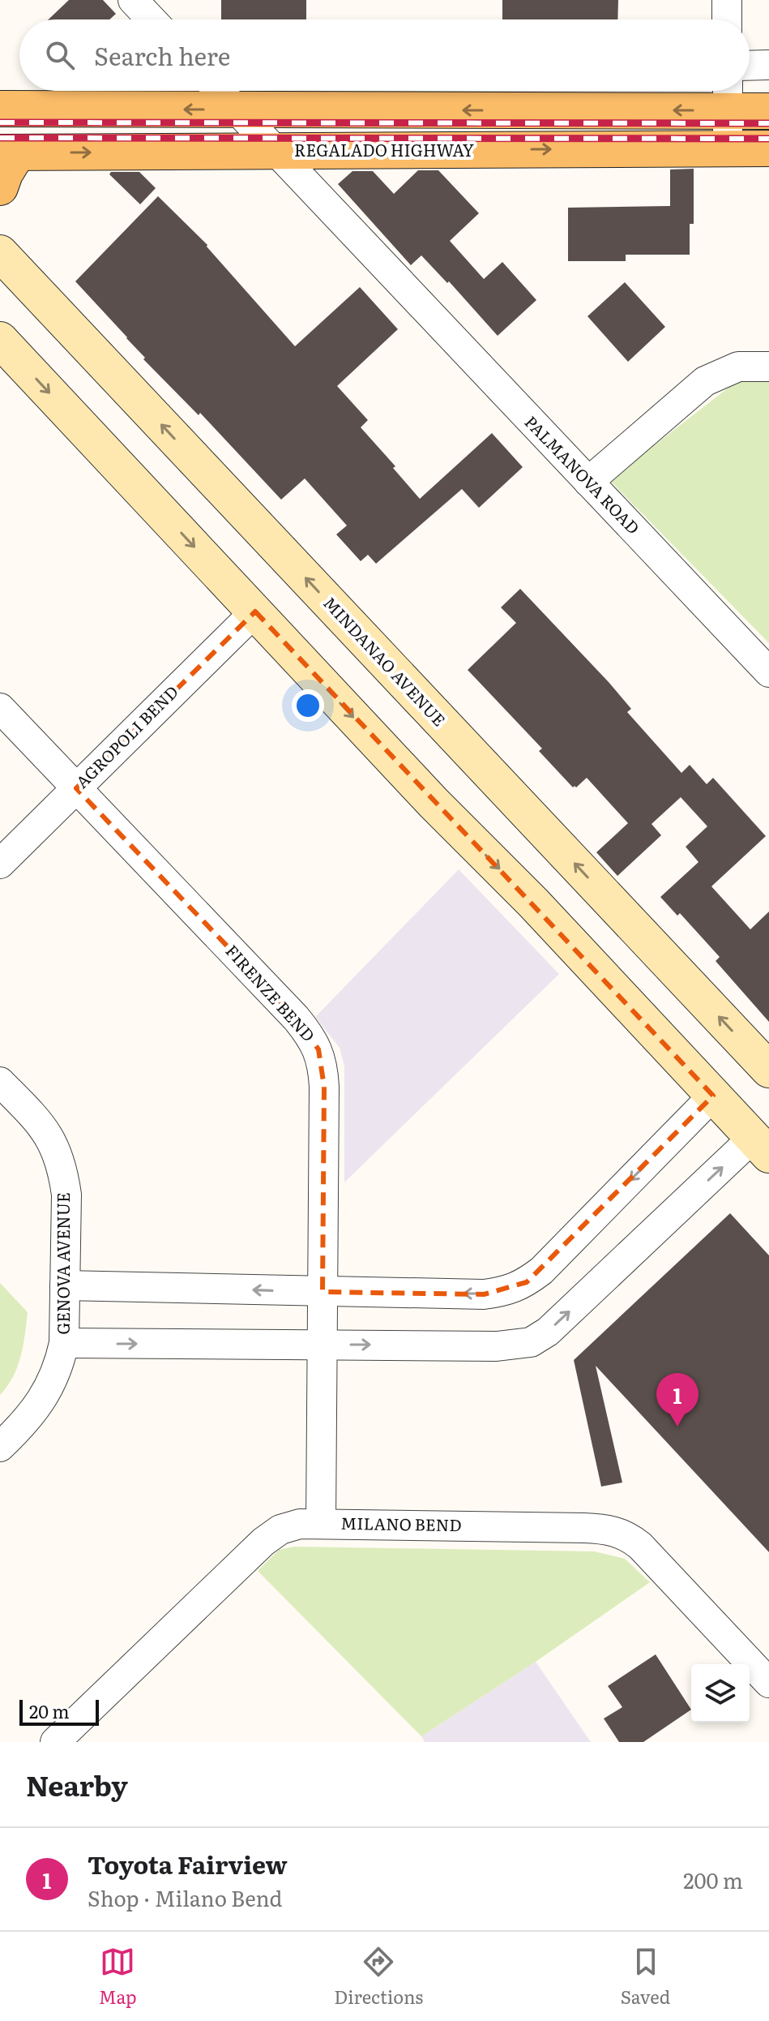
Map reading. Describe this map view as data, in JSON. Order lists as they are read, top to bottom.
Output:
{
  "streets": {
    "main road": ["REGALADO HIGHWAY", "MINDANAO AVENUE"],
    "street": [
      "PALMANOVA ROAD",
      "AGROPOLI BEND",
      "FIRENZE BEND",
      "GENOVA AVENUE",
      "MILANO BEND"
    ]
  },
  "crossings": [
    ["REGALADO HIGHWAY", "PALMANOVA ROAD"],
    ["AGROPOLI BEND", "FIRENZE BEND"],
    ["FIRENZE BEND", "MILANO BEND"]
  ],
  "scale_bar": "20 m",
  "page": {
    "search": "Search here",
    "pins": "1",
    "scale": "20 m",
    "heading": "Nearby",
    "list": [
      {
        "mark": "1",
        "name": "Toyota Fairview",
        "note": "Shop · Milano Bend",
        "value": "200 m"
      }
    ],
    "nav": ["Map", "Directions", "Saved"]
  }
}
